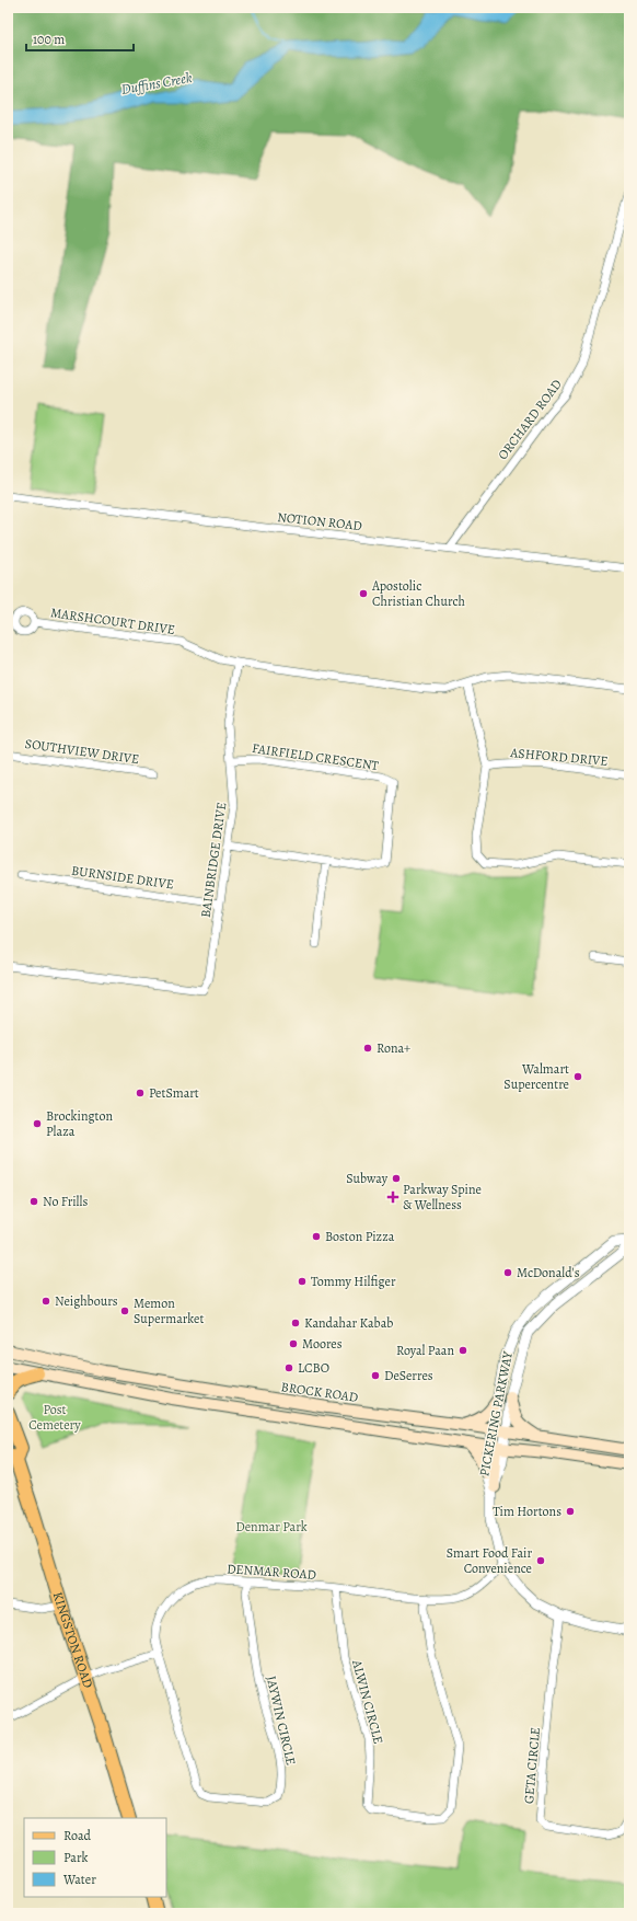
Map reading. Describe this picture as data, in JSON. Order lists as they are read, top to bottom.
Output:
{
  "streets": {
    "main road": ["BROCK ROAD", "KINGSTON ROAD"],
    "street": [
      "ORCHARD ROAD",
      "NOTION ROAD",
      "MARSHCOURT DRIVE",
      "SOUTHVIEW DRIVE",
      "FAIRFIELD CRESCENT",
      "ASHFORD DRIVE",
      "BAINBRIDGE DRIVE",
      "BURNSIDE DRIVE",
      "PICKERING PARKWAY",
      "DENMAR ROAD",
      "ALWIN CIRCLE",
      "JAYWIN CIRCLE",
      "GETA CIRCLE"
    ]
  },
  "crossings": [
    ["ORCHARD ROAD", "NOTION ROAD"],
    ["MARSHCOURT DRIVE", "BAINBRIDGE DRIVE"],
    ["FAIRFIELD CRESCENT", "BAINBRIDGE DRIVE"],
    ["BAINBRIDGE DRIVE", "BURNSIDE DRIVE"],
    ["BROCK ROAD", "PICKERING PARKWAY"],
    ["PICKERING PARKWAY", "DENMAR ROAD"],
    ["PICKERING PARKWAY", "GETA CIRCLE"],
    ["DENMAR ROAD", "ALWIN CIRCLE"],
    ["DENMAR ROAD", "JAYWIN CIRCLE"]
  ],
  "water": ["Duffins Creek"],
  "parks": ["Post Cemetery", "Denmar Park"],
  "places": {
    "other": [
      "Apostolic Christian Church",
      "Rona+",
      "Walmart Supercentre",
      "PetSmart",
      "Brockington Plaza",
      "Subway",
      "No Frills",
      "Boston Pizza",
      "McDonald's",
      "Tommy Hilfiger",
      "Neighbours",
      "Memon Supermarket",
      "Kandahar Kabab",
      "Moores",
      "Royal Paan",
      "LCBO",
      "DeSerres",
      "Tim Hortons",
      "Smart Food Fair Convenience"
    ],
    "health": ["Parkway Spine & Wellness"]
  },
  "legend": ["Road", "Park", "Water"],
  "scale_bar": "100 m"
}
